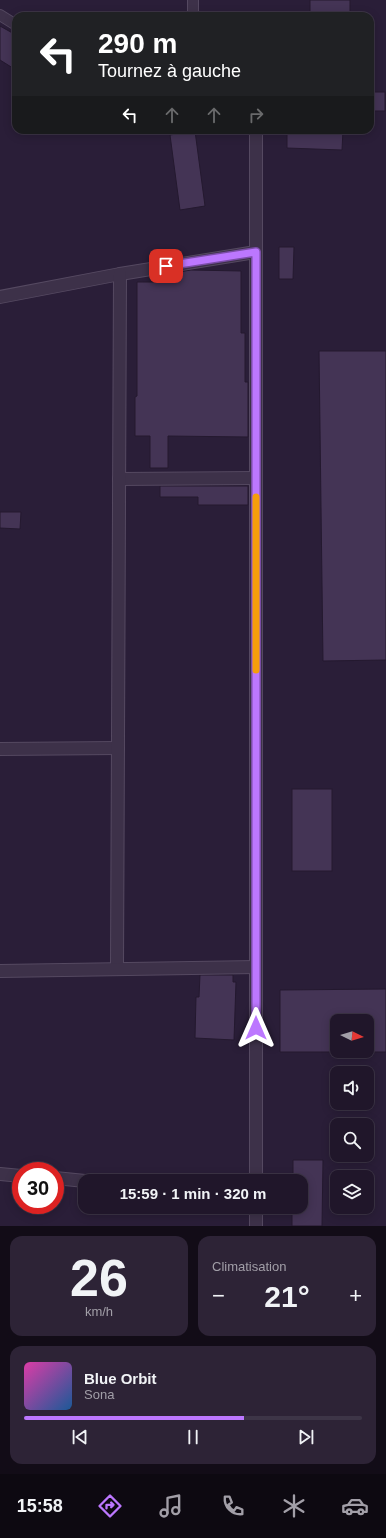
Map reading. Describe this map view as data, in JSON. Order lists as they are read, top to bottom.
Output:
{
  "north": "right",
  "page": {
    "turn": ["290 m", "Tournez à gauche"],
    "limit": "30",
    "trip": "15:59 · 1 min · 320 m",
    "tile": [
      ["26", "km/h"],
      "Climatisation"
    ],
    "heat": ["−", "21°", "+"],
    "song": ["Blue Orbit", "Sona"],
    "tabs": "15:58"
  }
}
